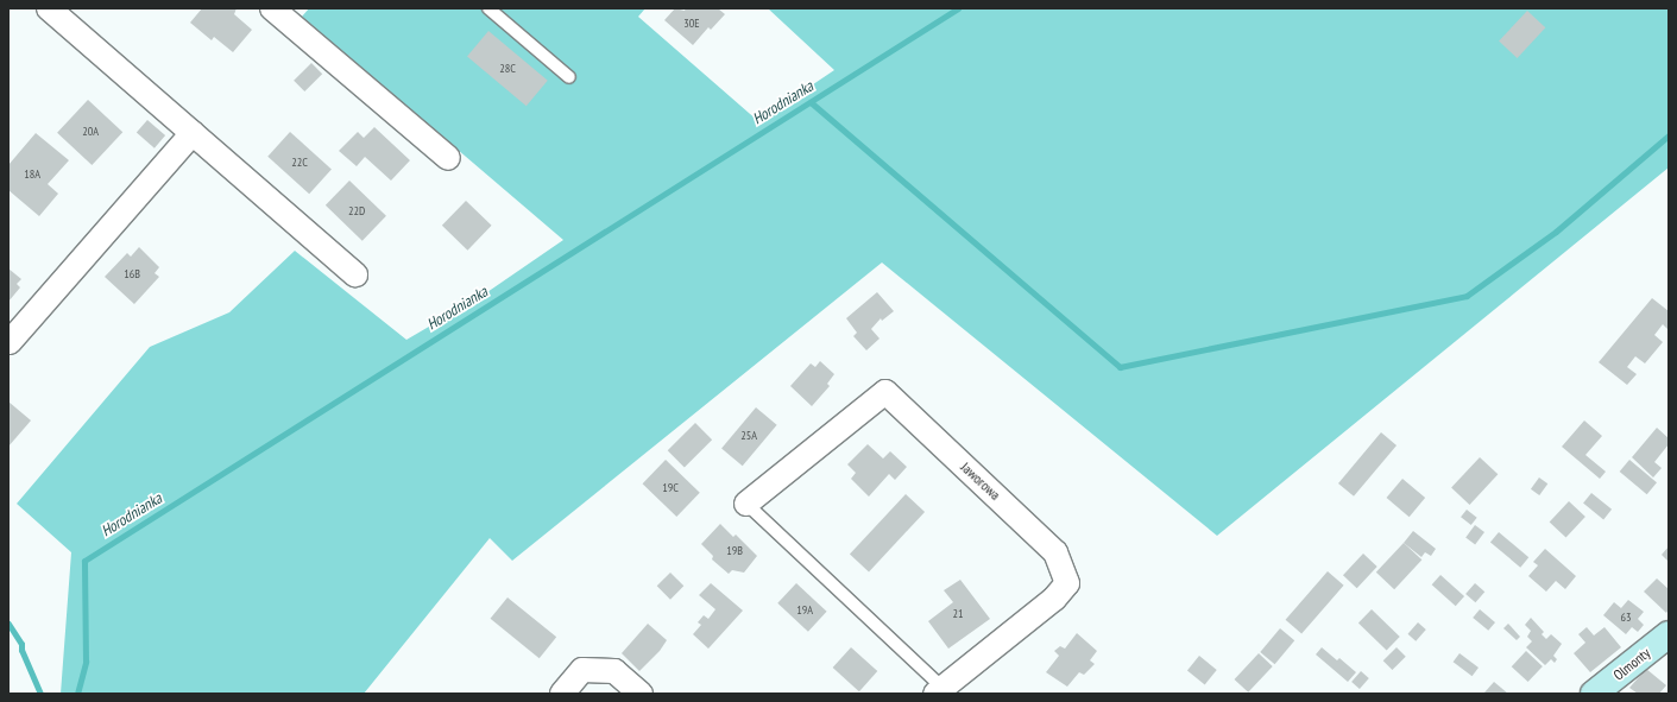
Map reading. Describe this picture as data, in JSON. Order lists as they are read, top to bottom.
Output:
{
  "streets": {
    "street": ["Jaworowa", "Olmonty"]
  },
  "water": ["Horodnianka"],
  "house_numbers": [
    "30E",
    "28C",
    "20A",
    "22C",
    "18A",
    "22D",
    "16B",
    "25A",
    "19C",
    "19B",
    "19A",
    "21",
    "63"
  ]
}
